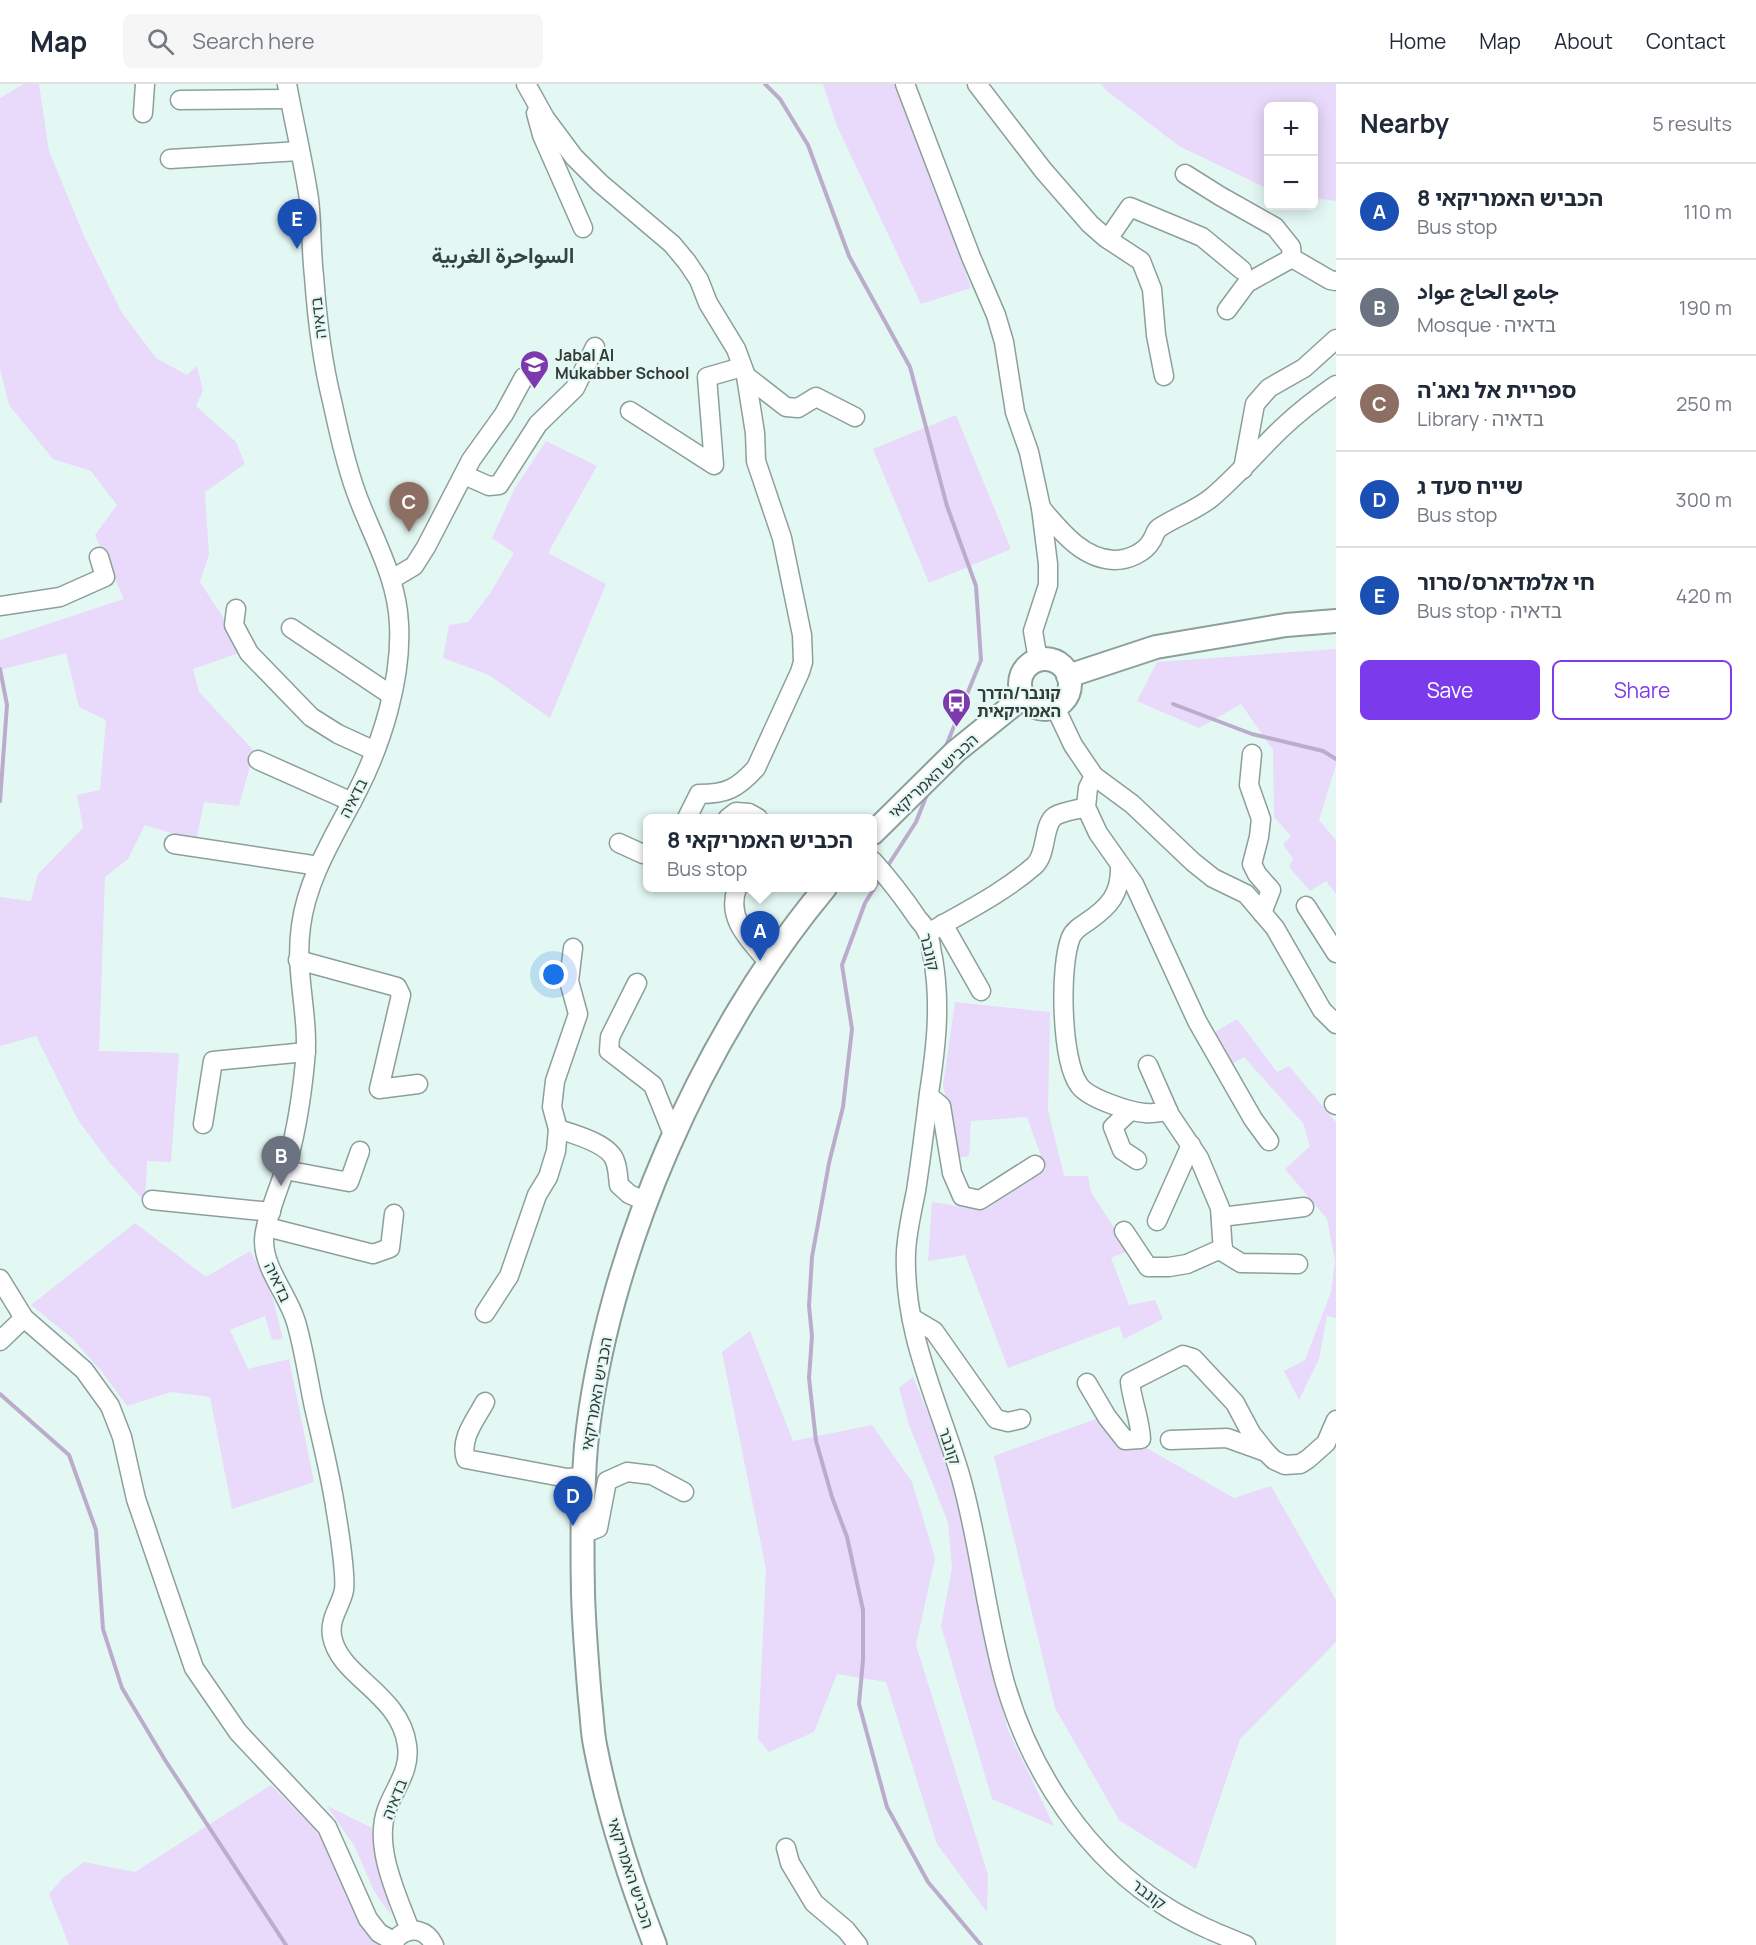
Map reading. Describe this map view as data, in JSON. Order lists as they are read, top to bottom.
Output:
{
  "streets": {
    "main road": ["הכביש האמריקאי"],
    "street": ["בדאיה", "קונבר"]
  },
  "districts": ["السواحرة الغربية"],
  "places": {
    "school or university": ["Jabal Al Mukabber School"],
    "bus stop": ["קונבר/הדרך האמריקאית"]
  },
  "page": {
    "header": "Map",
    "search": "Search here",
    "nav": [
      "Home",
      "Map",
      "About",
      "Contact"
    ],
    "heading": ["Nearby", "5 results"],
    "map_buttons": ["+", "−"],
    "list": [
      {
        "mark": "A",
        "name": "הכביש האמריקאי 8",
        "note": "Bus stop",
        "value": "110 m"
      },
      {
        "mark": "B",
        "name": "جامع الحاج عواد",
        "note": "Mosque · בדאיה",
        "value": "190 m"
      },
      {
        "mark": "C",
        "name": "ספריית אל נאג'ה",
        "note": "Library · בדאיה",
        "value": "250 m"
      },
      {
        "mark": "D",
        "name": "שייח סעד ג",
        "note": "Bus stop",
        "value": "300 m"
      },
      {
        "mark": "E",
        "name": "חי אלמדארס/סרור",
        "note": "Bus stop · בדאיה",
        "value": "420 m"
      }
    ],
    "pins": [
      "E",
      "C",
      "A",
      "B",
      "D"
    ],
    "buttons": ["Save", "Share"],
    "popup": ["הכביש האמריקאי 8", "Bus stop"]
  }
}
